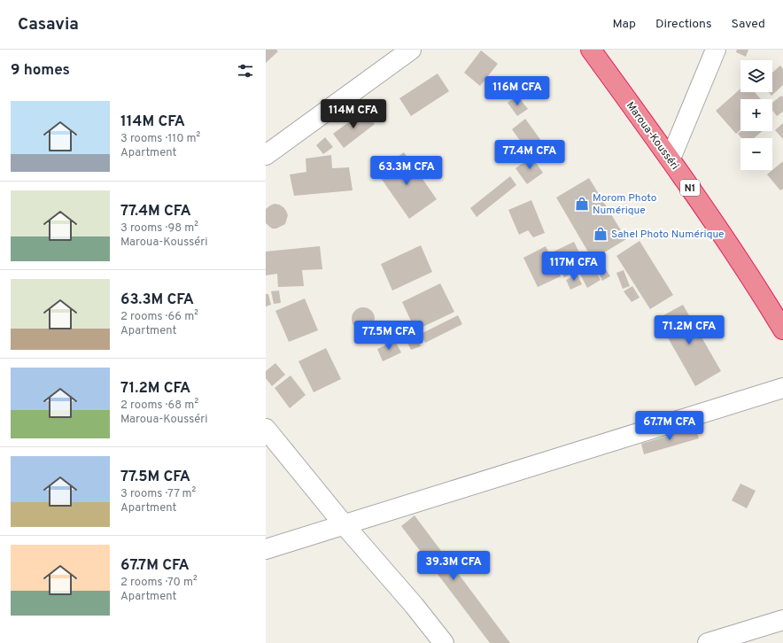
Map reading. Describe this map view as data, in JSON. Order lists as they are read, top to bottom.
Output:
{
  "streets": {
    "highway": ["Maroua-Kousséri", "N1"]
  },
  "places": {
    "shop": ["Morom Photo Numérique", "Sahel Photo Numérique"]
  },
  "page": {
    "header": "Casavia",
    "nav": ["Map", "Directions", "Saved"],
    "heading": "9 homes",
    "map_buttons": ["+", "−"],
    "price": [
      "116M CFA",
      "114M CFA",
      "77.4M CFA",
      "63.3M CFA",
      "117M CFA",
      "71.2M CFA",
      "77.5M CFA",
      "67.7M CFA",
      "39.3M CFA"
    ],
    "list": [
      {
        "name": "114M CFA",
        "note": "3 rooms · 110 m² · Apartment"
      },
      {
        "name": "77.4M CFA",
        "note": "3 rooms · 98 m² · Maroua-Kousséri"
      },
      {
        "name": "63.3M CFA",
        "note": "2 rooms · 66 m² · Apartment"
      },
      {
        "name": "71.2M CFA",
        "note": "2 rooms · 68 m² · Maroua-Kousséri"
      },
      {
        "name": "77.5M CFA",
        "note": "3 rooms · 77 m² · Apartment"
      },
      {
        "name": "67.7M CFA",
        "note": "2 rooms · 70 m² · Apartment"
      }
    ]
  }
}
